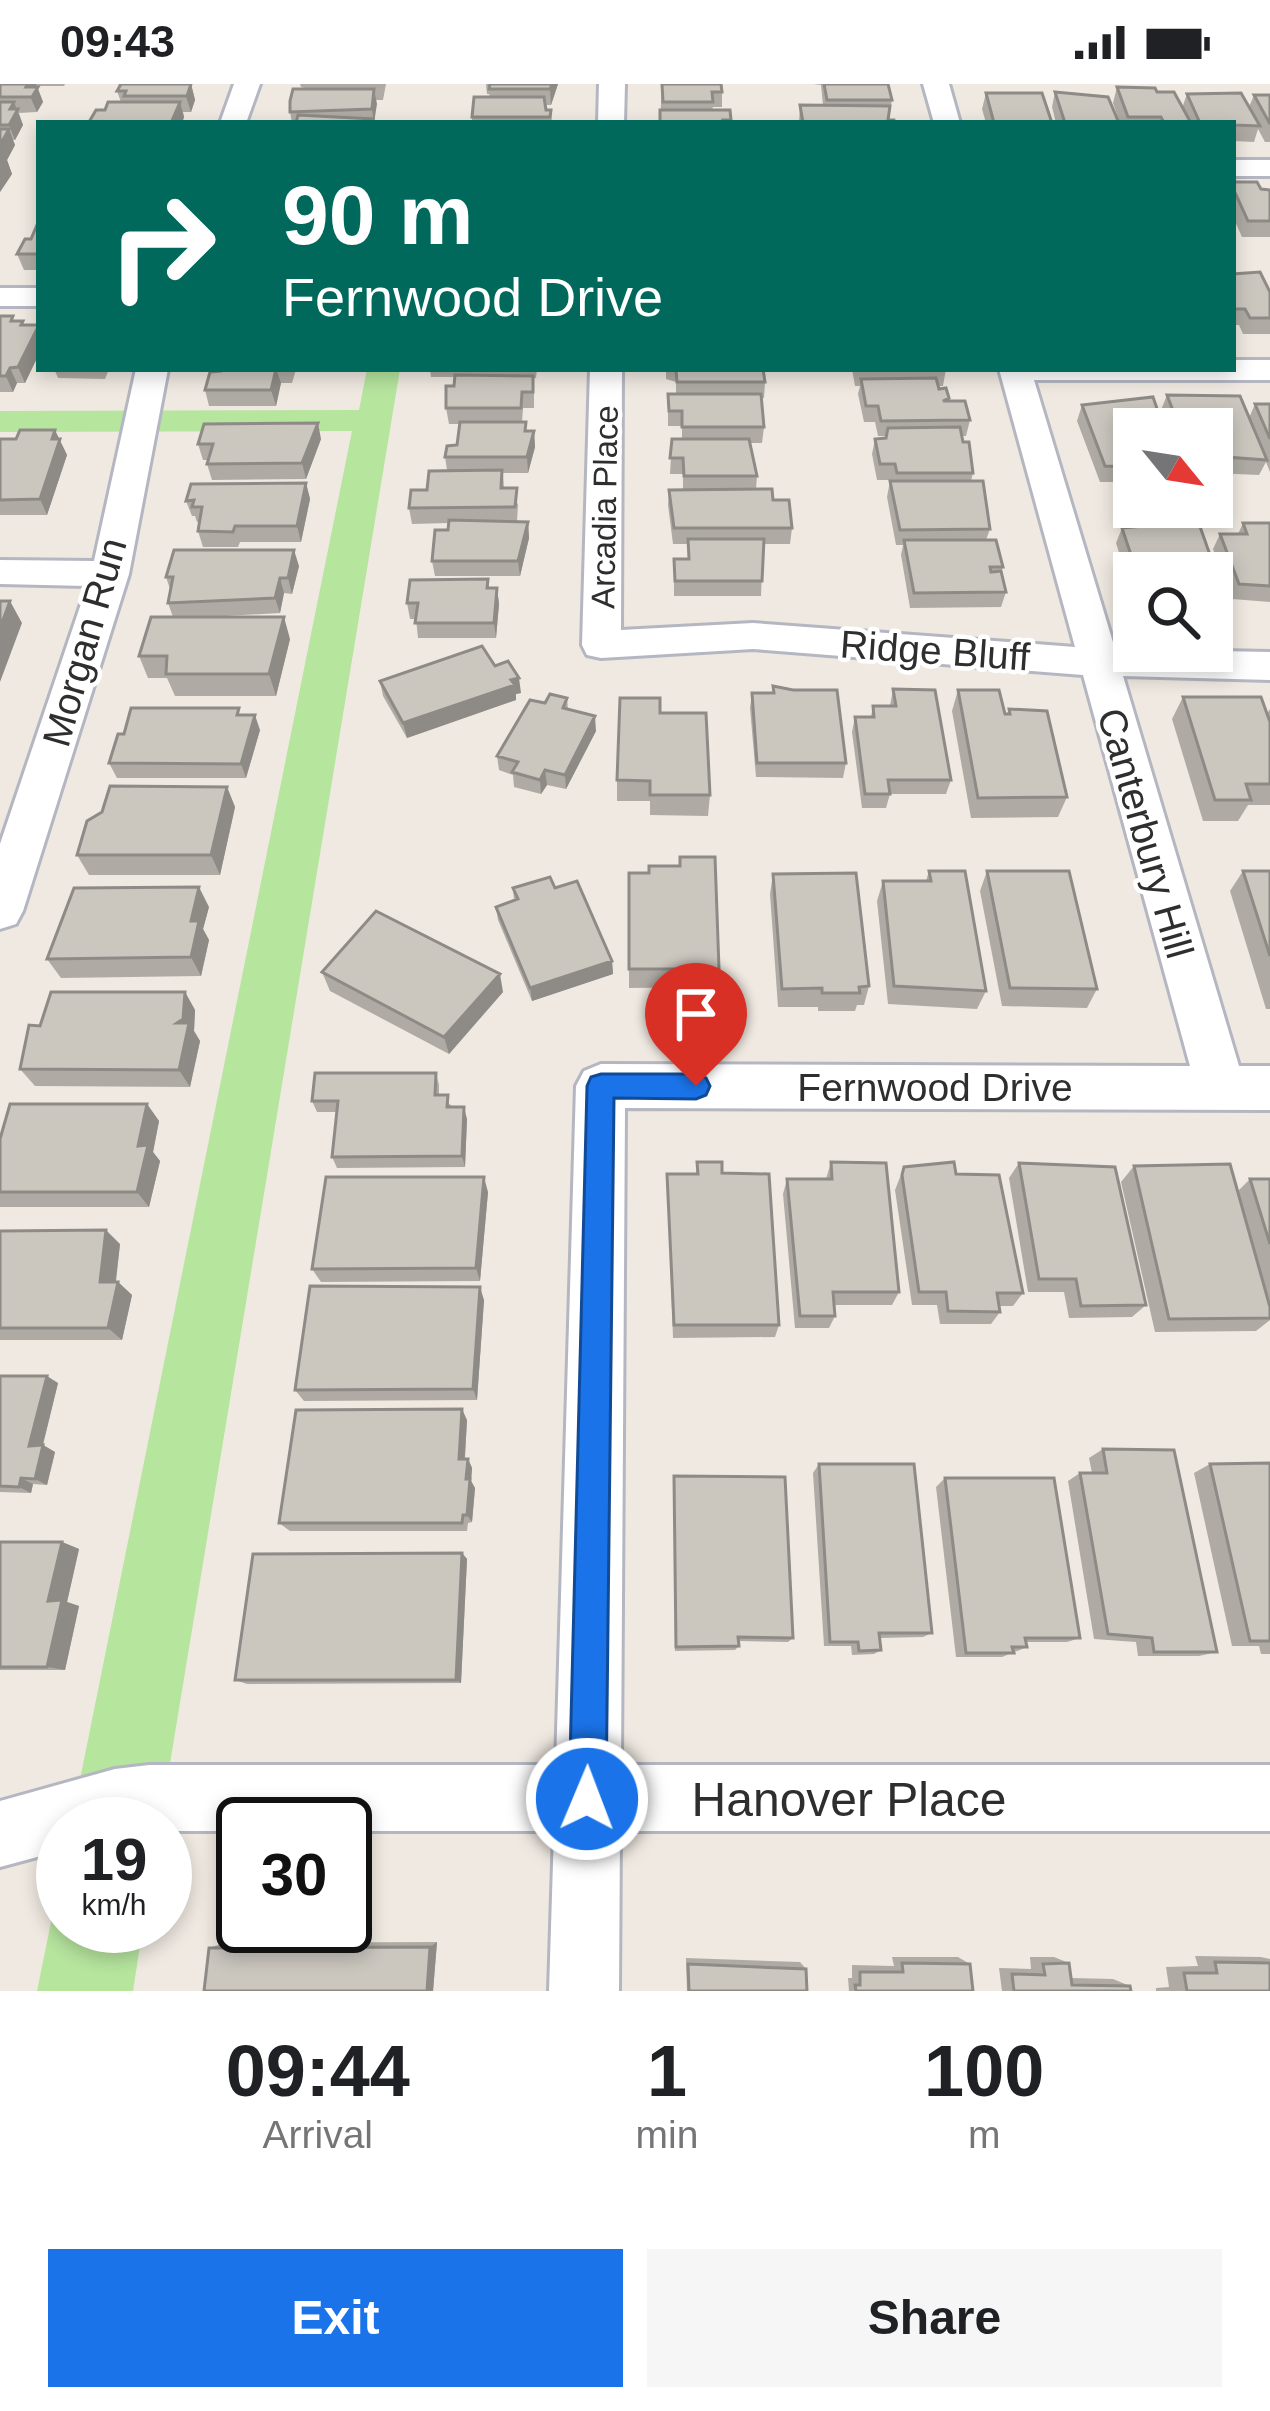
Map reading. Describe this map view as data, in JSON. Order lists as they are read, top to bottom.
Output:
{
  "streets": {
    "street": [
      "Arcadia Place",
      "Morgan Run",
      "Ridge Bluff",
      "Canterbury Hill",
      "Fernwood Drive",
      "Hanover Place"
    ]
  },
  "crossings": [
    ["Arcadia Place", "Ridge Bluff"],
    ["Ridge Bluff", "Canterbury Hill"],
    ["Canterbury Hill", "Fernwood Drive"],
    ["Fernwood Drive", "Hanover Place"]
  ],
  "north": "bottom right",
  "page": {
    "status": "09:43",
    "turn": ["90 m", "Fernwood Drive"],
    "speed": "19 km/h",
    "limit": "30",
    "eta": [
      "09:44",
      "Arrival",
      "1",
      "min",
      "100",
      "m"
    ],
    "buttons": ["Exit", "Share"]
  }
}
